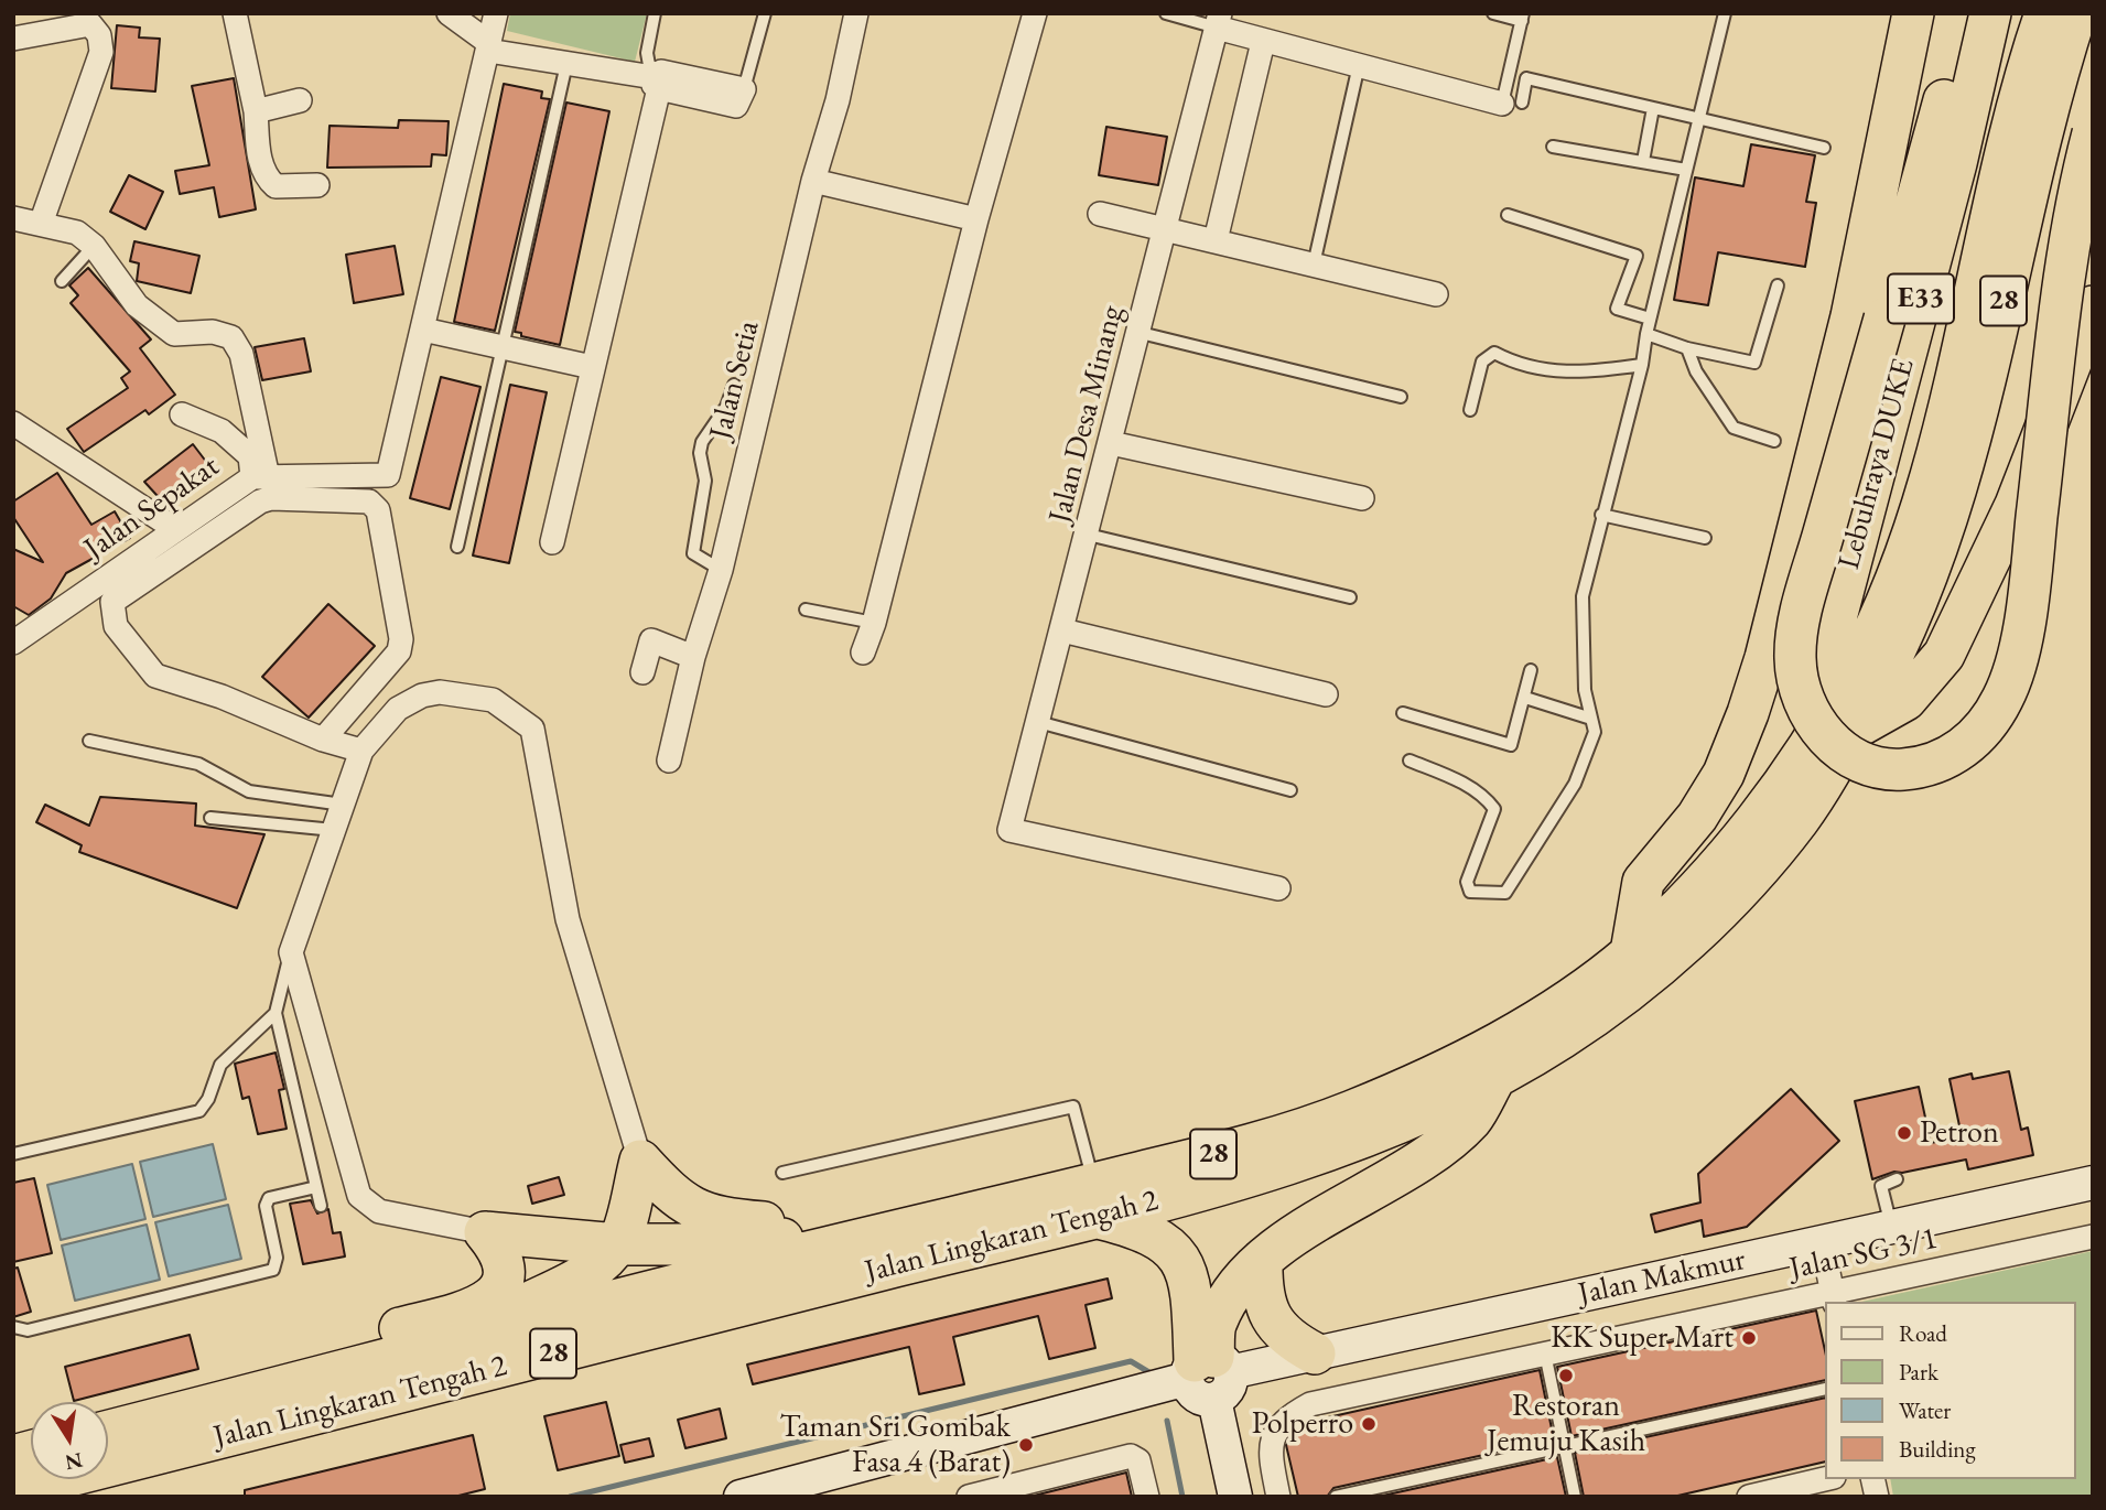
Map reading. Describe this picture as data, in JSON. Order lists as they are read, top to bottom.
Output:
{
  "streets": {
    "highway": [
      "E33",
      "28",
      "Lebuhraya DUKE",
      "Jalan Lingkaran Tengah 2"
    ],
    "street": [
      "Jalan Setia",
      "Jalan Desa Minang",
      "Jalan Sepakat",
      "Jalan SG 3/1",
      "Jalan Makmur"
    ]
  },
  "crossings": [
    ["Lebuhraya DUKE", "Jalan Lingkaran Tengah 2"]
  ],
  "places": [
    "Petron",
    "KK Super Mart",
    "Restoran Jemuju Kasih",
    "Polperro",
    "Taman Sri Gombak Fasa 4 (Barat)"
  ],
  "legend": [
    "Road",
    "Park",
    "Water",
    "Building"
  ],
  "north": "bottom"
}
